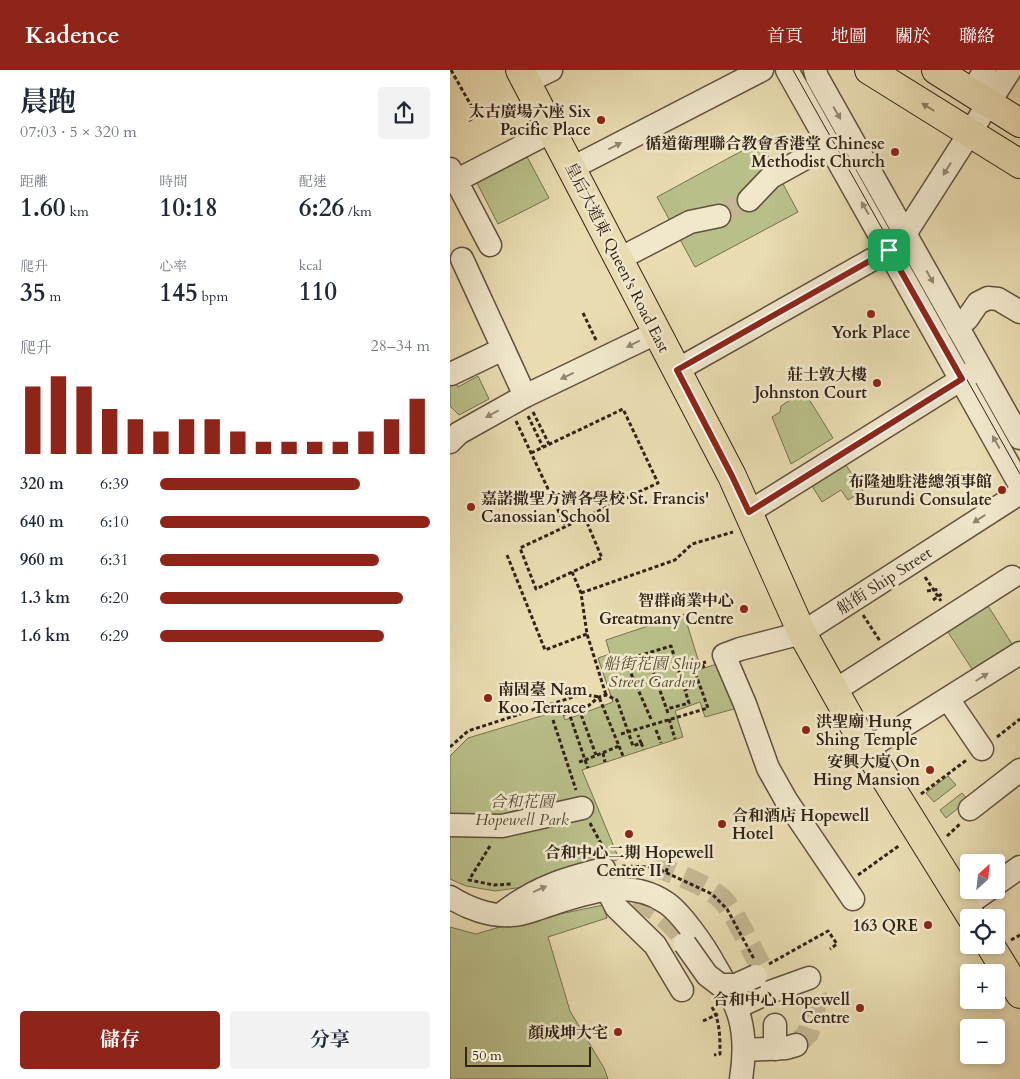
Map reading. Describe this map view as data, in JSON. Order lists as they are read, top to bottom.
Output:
{
  "streets": {
    "main road": ["皇后大道東 Queen's Road East"],
    "street": ["船街 Ship Street"]
  },
  "crossings": [
    ["皇后大道東 Queen's Road East", "船街 Ship Street"]
  ],
  "parks": ["船街花園 Ship Street Garden", "合和花園 Hopewell Park"],
  "places": [
    "太古廣場六座 Six Pacific Place",
    "循道衛理聯合教會香港堂 Chinese Methodist Church",
    "York Place",
    "莊士敦大樓 Johnston Court",
    "布隆迪駐港總領事館 Burundi Consulate",
    "嘉諾撒聖方濟各學校 St. Francis' Canossian School",
    "智群商業中心 Greatmany Centre",
    "南固臺 Nam Koo Terrace",
    "洪聖廟 Hung Shing Temple",
    "安興大廈 On Hing Mansion",
    "合和酒店 Hopewell Hotel",
    "合和中心二期 Hopewell Centre II",
    "163 QRE",
    "合和中心 Hopewell Centre",
    "顏成坤大宅"
  ],
  "scale_bar": "50 m",
  "north": "top right",
  "page": {
    "header": "Kadence",
    "nav": [
      "首頁",
      "地圖",
      "關於",
      "聯絡"
    ],
    "heading": ["晨跑", "07:03 · 5 × 320 m"],
    "stats": [
      ["距離", "1.60 km"],
      ["時間", "10:18"],
      ["配速", "6:26 /km"],
      ["爬升", "35 m"],
      ["心率", "145 bpm"],
      ["kcal", "110"]
    ],
    "chart": ["爬升", "28–34 m"],
    "list": [
      {
        "name": "320 m",
        "note": "6:39"
      },
      {
        "name": "640 m",
        "note": "6:10"
      },
      {
        "name": "960 m",
        "note": "6:31"
      },
      {
        "name": "1.3 km",
        "note": "6:20"
      },
      {
        "name": "1.6 km",
        "note": "6:29"
      }
    ],
    "map_buttons": ["+", "−"],
    "buttons": ["儲存", "分享"],
    "scale": "50 m"
  }
}
